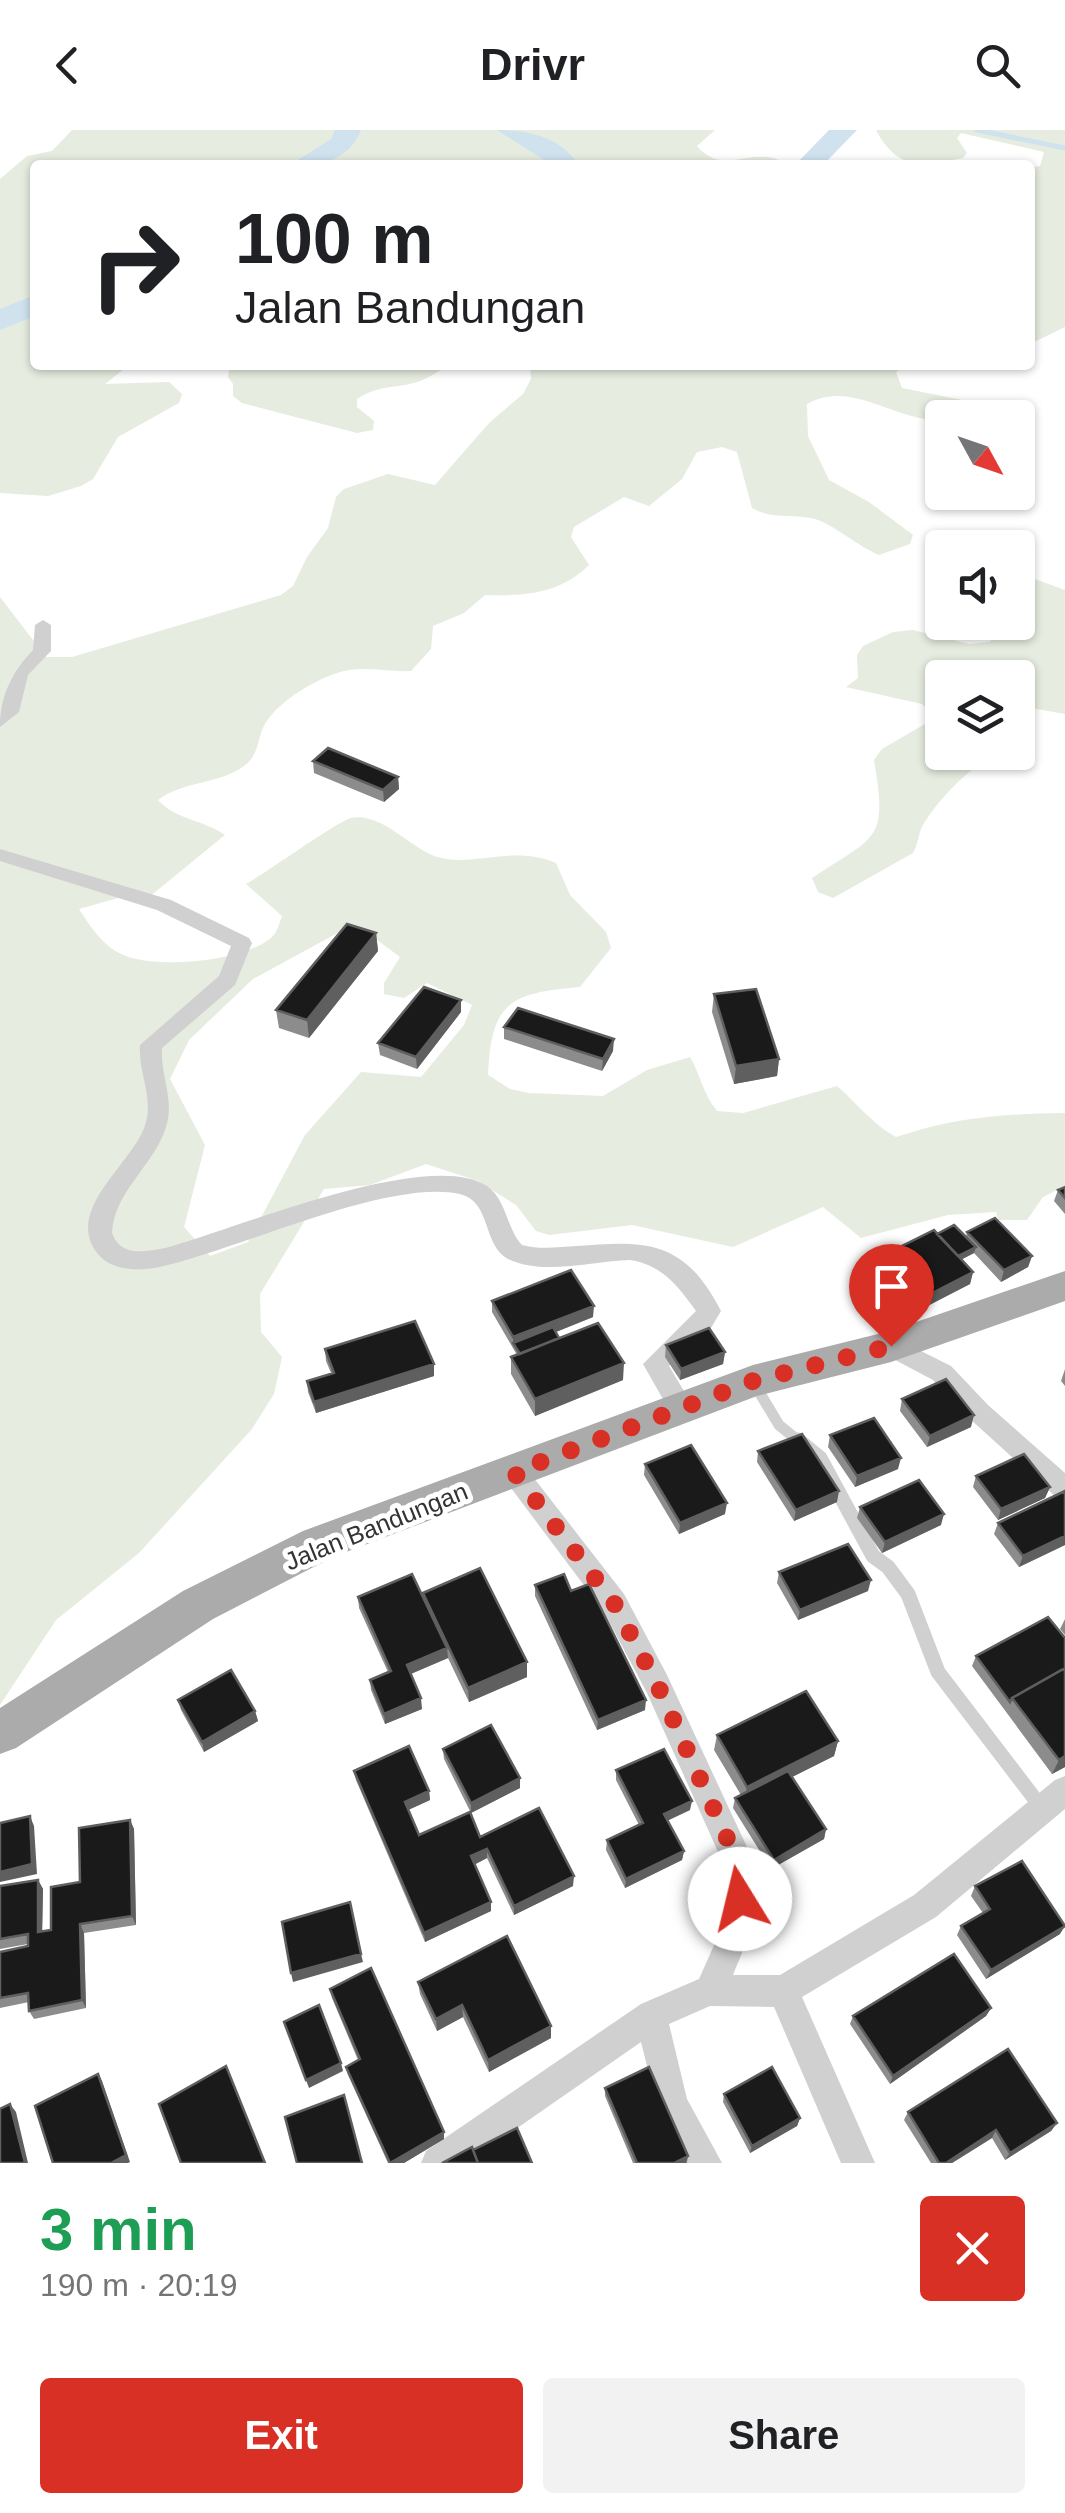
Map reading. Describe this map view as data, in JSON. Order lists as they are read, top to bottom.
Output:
{
  "streets": {
    "main road": ["Jalan Bandungan"]
  },
  "north": "bottom right",
  "page": {
    "header": "Drivr",
    "turn": ["100 m", "Jalan Bandungan"],
    "heading": ["3 min", "190 m · 20:19"],
    "buttons": ["Exit", "Share"]
  }
}
